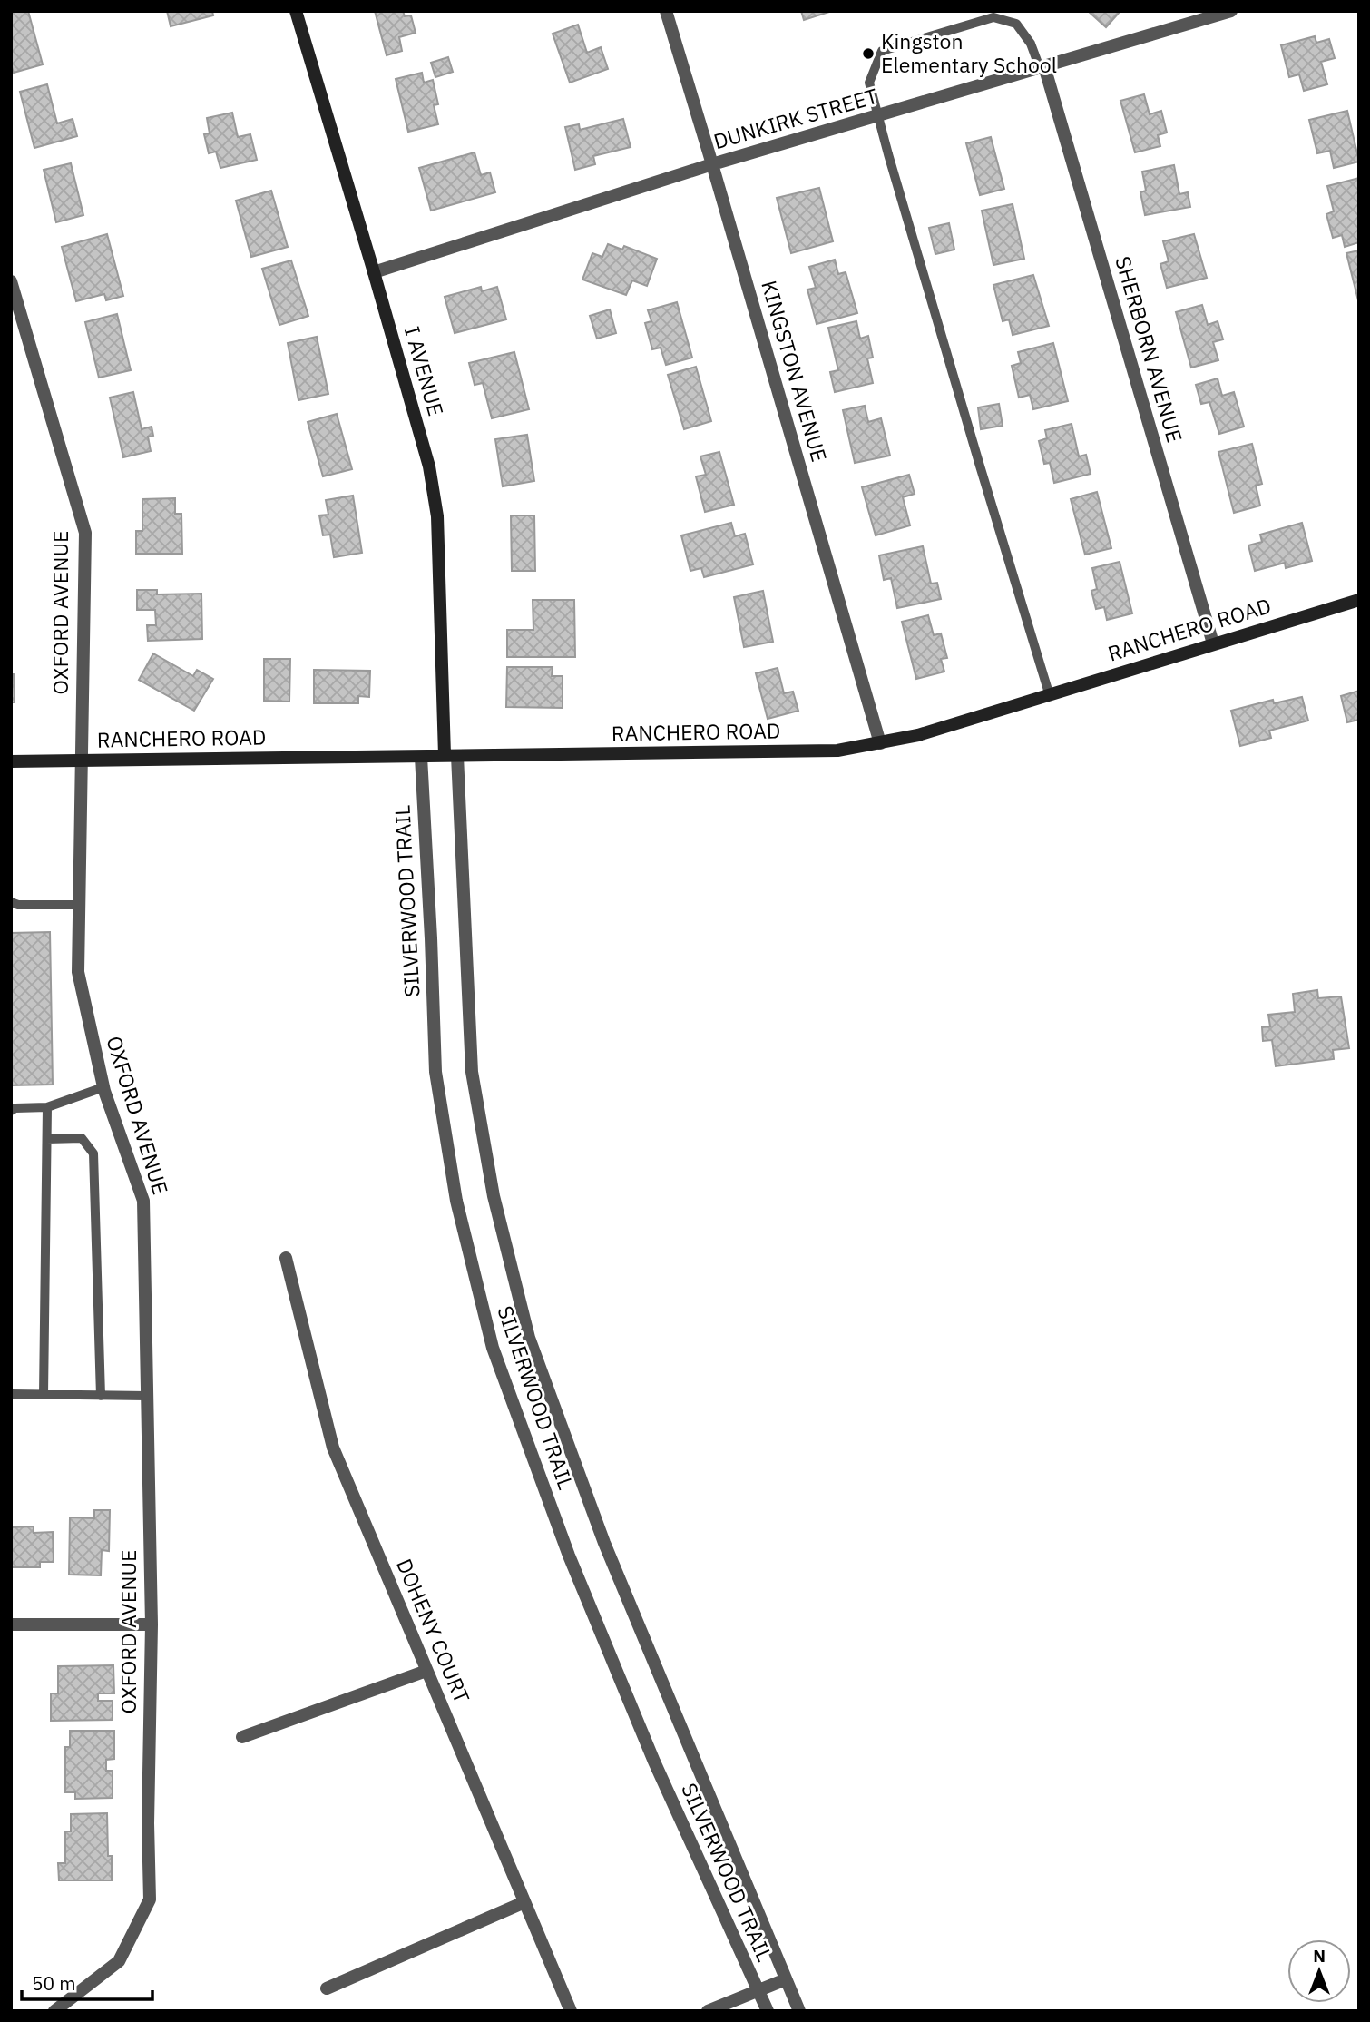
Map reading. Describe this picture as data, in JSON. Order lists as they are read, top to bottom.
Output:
{
  "streets": {
    "main road": ["I AVENUE", "RANCHERO ROAD"],
    "street": [
      "DUNKIRK STREET",
      "SHERBORN AVENUE",
      "KINGSTON AVENUE",
      "OXFORD AVENUE",
      "SILVERWOOD TRAIL",
      "DOHENY COURT"
    ]
  },
  "crossings": [
    ["DUNKIRK STREET", "SHERBORN AVENUE"],
    ["DUNKIRK STREET", "I AVENUE"],
    ["DUNKIRK STREET", "KINGSTON AVENUE"],
    ["SHERBORN AVENUE", "RANCHERO ROAD"],
    ["I AVENUE", "RANCHERO ROAD"],
    ["I AVENUE", "SILVERWOOD TRAIL"],
    ["KINGSTON AVENUE", "RANCHERO ROAD"],
    ["OXFORD AVENUE", "RANCHERO ROAD"],
    ["RANCHERO ROAD", "SILVERWOOD TRAIL"]
  ],
  "places": ["Kingston Elementary School"],
  "scale_bar": "50 m",
  "north": "top"
}
